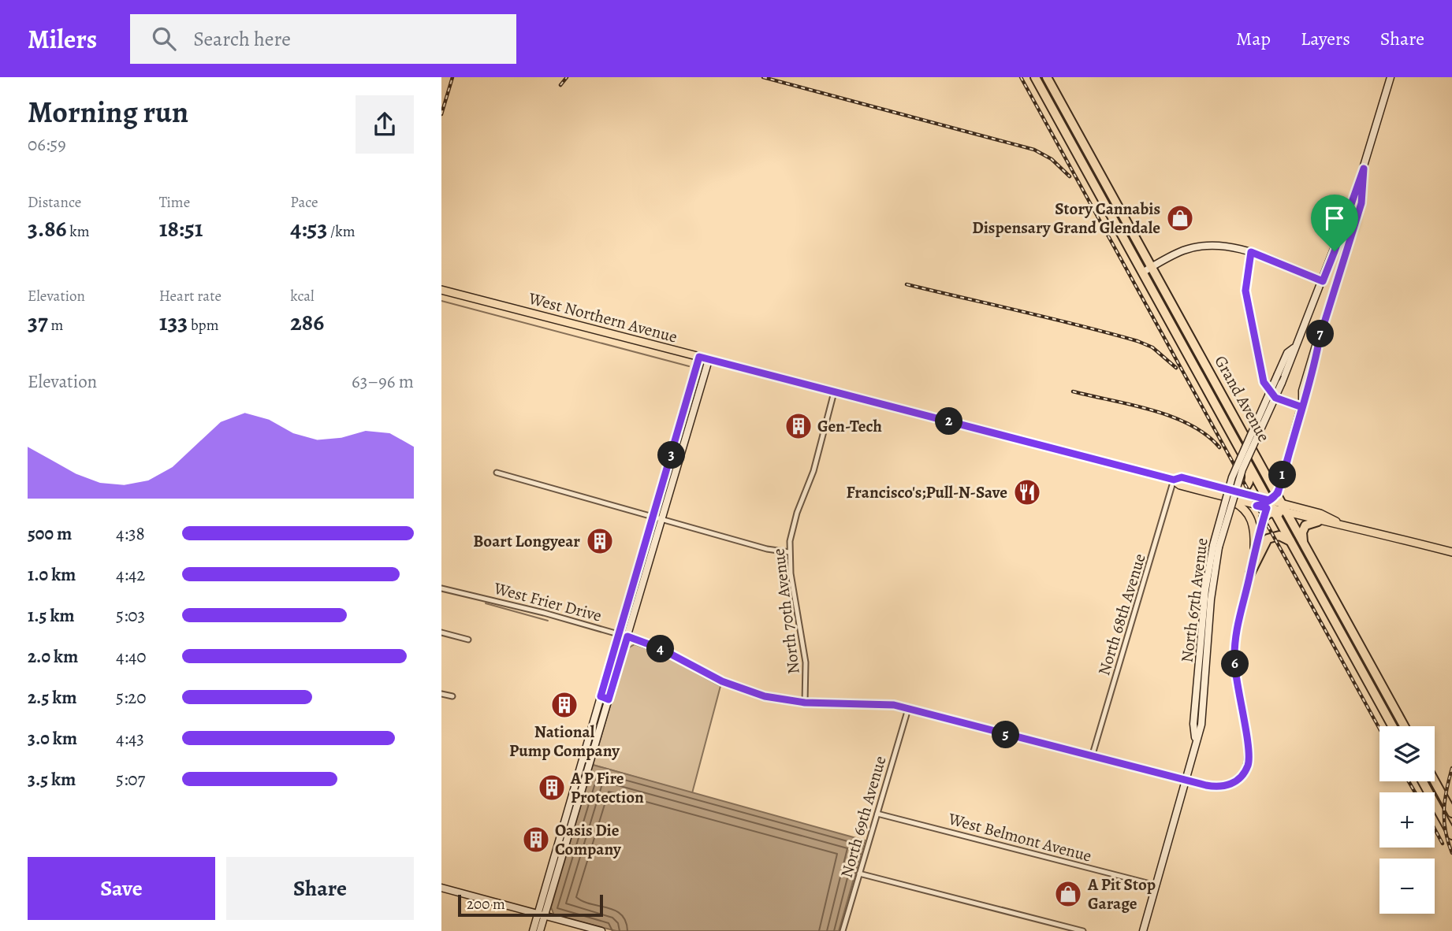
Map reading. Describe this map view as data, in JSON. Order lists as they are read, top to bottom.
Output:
{
  "streets": {
    "highway": ["Grand Avenue"],
    "main road": ["West Northern Avenue", "North 67th Avenue"],
    "street": [
      "West Frier Drive",
      "North 70th Avenue",
      "North 68th Avenue",
      "North 69th Avenue",
      "West Belmont Avenue"
    ]
  },
  "crossings": [
    ["West Northern Avenue", "Grand Avenue"],
    ["West Northern Avenue", "North 70th Avenue"],
    ["West Northern Avenue", "North 68th Avenue"],
    ["Grand Avenue", "North 67th Avenue"],
    ["North 67th Avenue", "West Frier Drive"],
    ["North 67th Avenue", "West Belmont Avenue"],
    ["West Frier Drive", "North 70th Avenue"],
    ["West Frier Drive", "North 68th Avenue"],
    ["West Frier Drive", "North 69th Avenue"],
    ["North 69th Avenue", "West Belmont Avenue"]
  ],
  "places": {
    "shop": ["Story Cannabis Dispensary Grand Glendale", "A Pit Stop Garage"],
    "building": [
      "Gen-Tech",
      "Boart Longyear",
      "National Pump Company",
      "A P Fire Protection",
      "Oasis Die Company"
    ],
    "restaurant": ["Francisco's;Pull-N-Save"]
  },
  "scale_bar": "200 m",
  "page": {
    "header": "Milers",
    "search": "Search here",
    "nav": ["Map", "Layers", "Share"],
    "heading": ["Morning run", "06:59"],
    "stats": [
      ["Distance", "3.86 km"],
      ["Time", "18:51"],
      ["Pace", "4:53 /km"],
      ["Elevation", "37 m"],
      ["Heart rate", "133 bpm"],
      ["kcal", "286"]
    ],
    "pins": [
      "7",
      "2",
      "3",
      "1",
      "4",
      "6",
      "5"
    ],
    "chart": ["Elevation", "63–96 m"],
    "list": [
      {
        "name": "500 m",
        "note": "4:38"
      },
      {
        "name": "1.0 km",
        "note": "4:42"
      },
      {
        "name": "1.5 km",
        "note": "5:03"
      },
      {
        "name": "2.0 km",
        "note": "4:40"
      },
      {
        "name": "2.5 km",
        "note": "5:20"
      },
      {
        "name": "3.0 km",
        "note": "4:43"
      },
      {
        "name": "3.5 km",
        "note": "5:07"
      }
    ],
    "map_buttons": ["+", "−"],
    "buttons": ["Save", "Share"],
    "scale": "200 m"
  }
}
